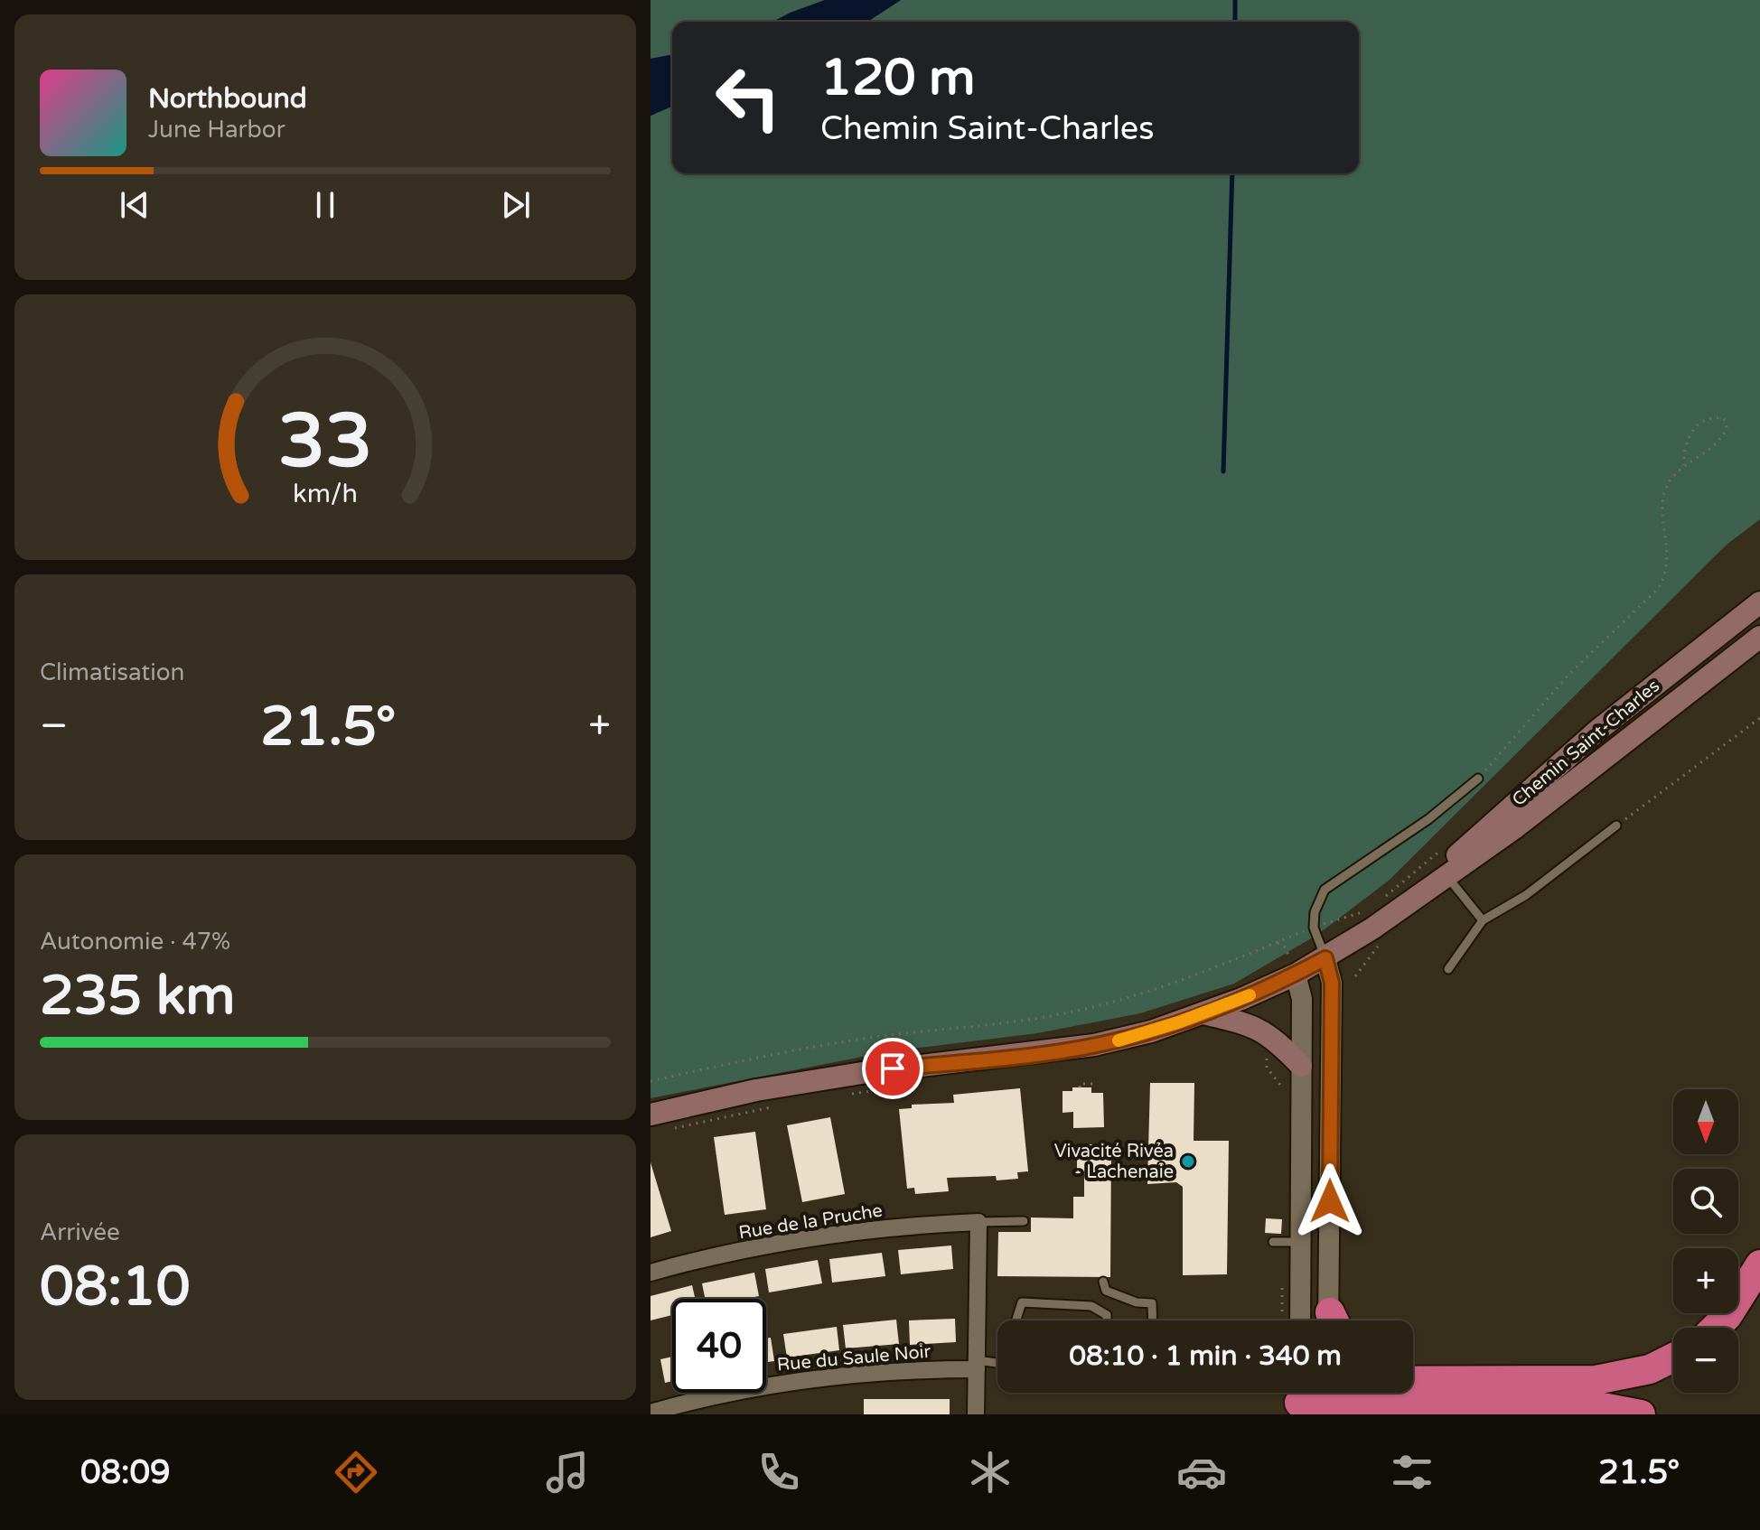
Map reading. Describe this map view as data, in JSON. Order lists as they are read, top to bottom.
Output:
{
  "streets": {
    "main road": ["Chemin Saint-Charles"],
    "street": ["Rue de la Pruche", "Rue du Saule Noir"]
  },
  "places": ["Vivacité Rivéa - Lachenaie"],
  "north": "bottom",
  "page": {
    "turn": ["120 m", "Chemin Saint-Charles"],
    "song": ["Northbound", "June Harbor"],
    "tile": [
      "Climatisation",
      ["Autonomie · 47%", "235 km"],
      ["Arrivée", "08:10"]
    ],
    "heat": ["−", "21.5°", "+"],
    "map_buttons": ["+", "−"],
    "limit": "40",
    "trip": "08:10 · 1 min · 340 m",
    "tabs": ["08:09", "21.5°"],
    "gauge": ["33", "km/h"]
  }
}
